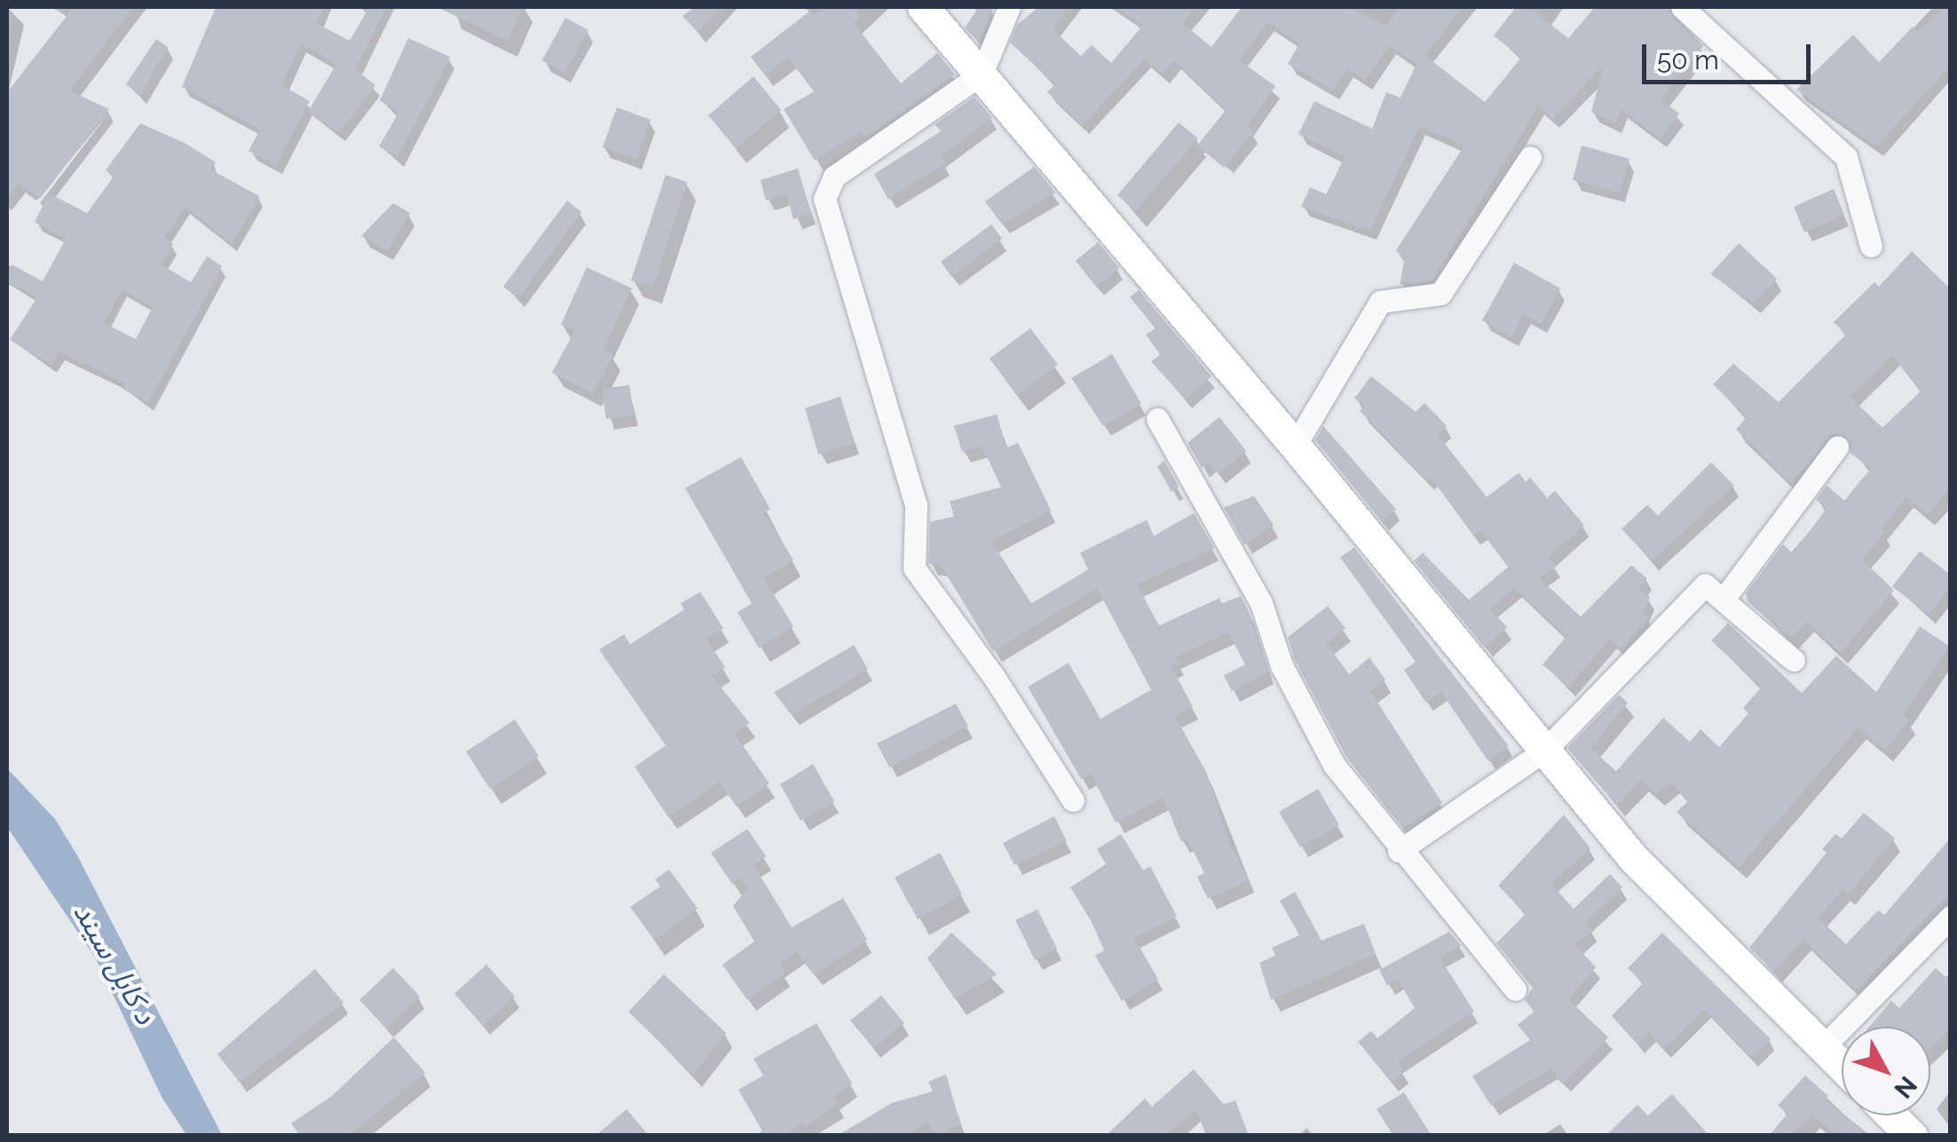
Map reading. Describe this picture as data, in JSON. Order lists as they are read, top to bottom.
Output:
{
  "water": ["د کابل سيند"],
  "scale_bar": "50 m",
  "north": "bottom right"
}
